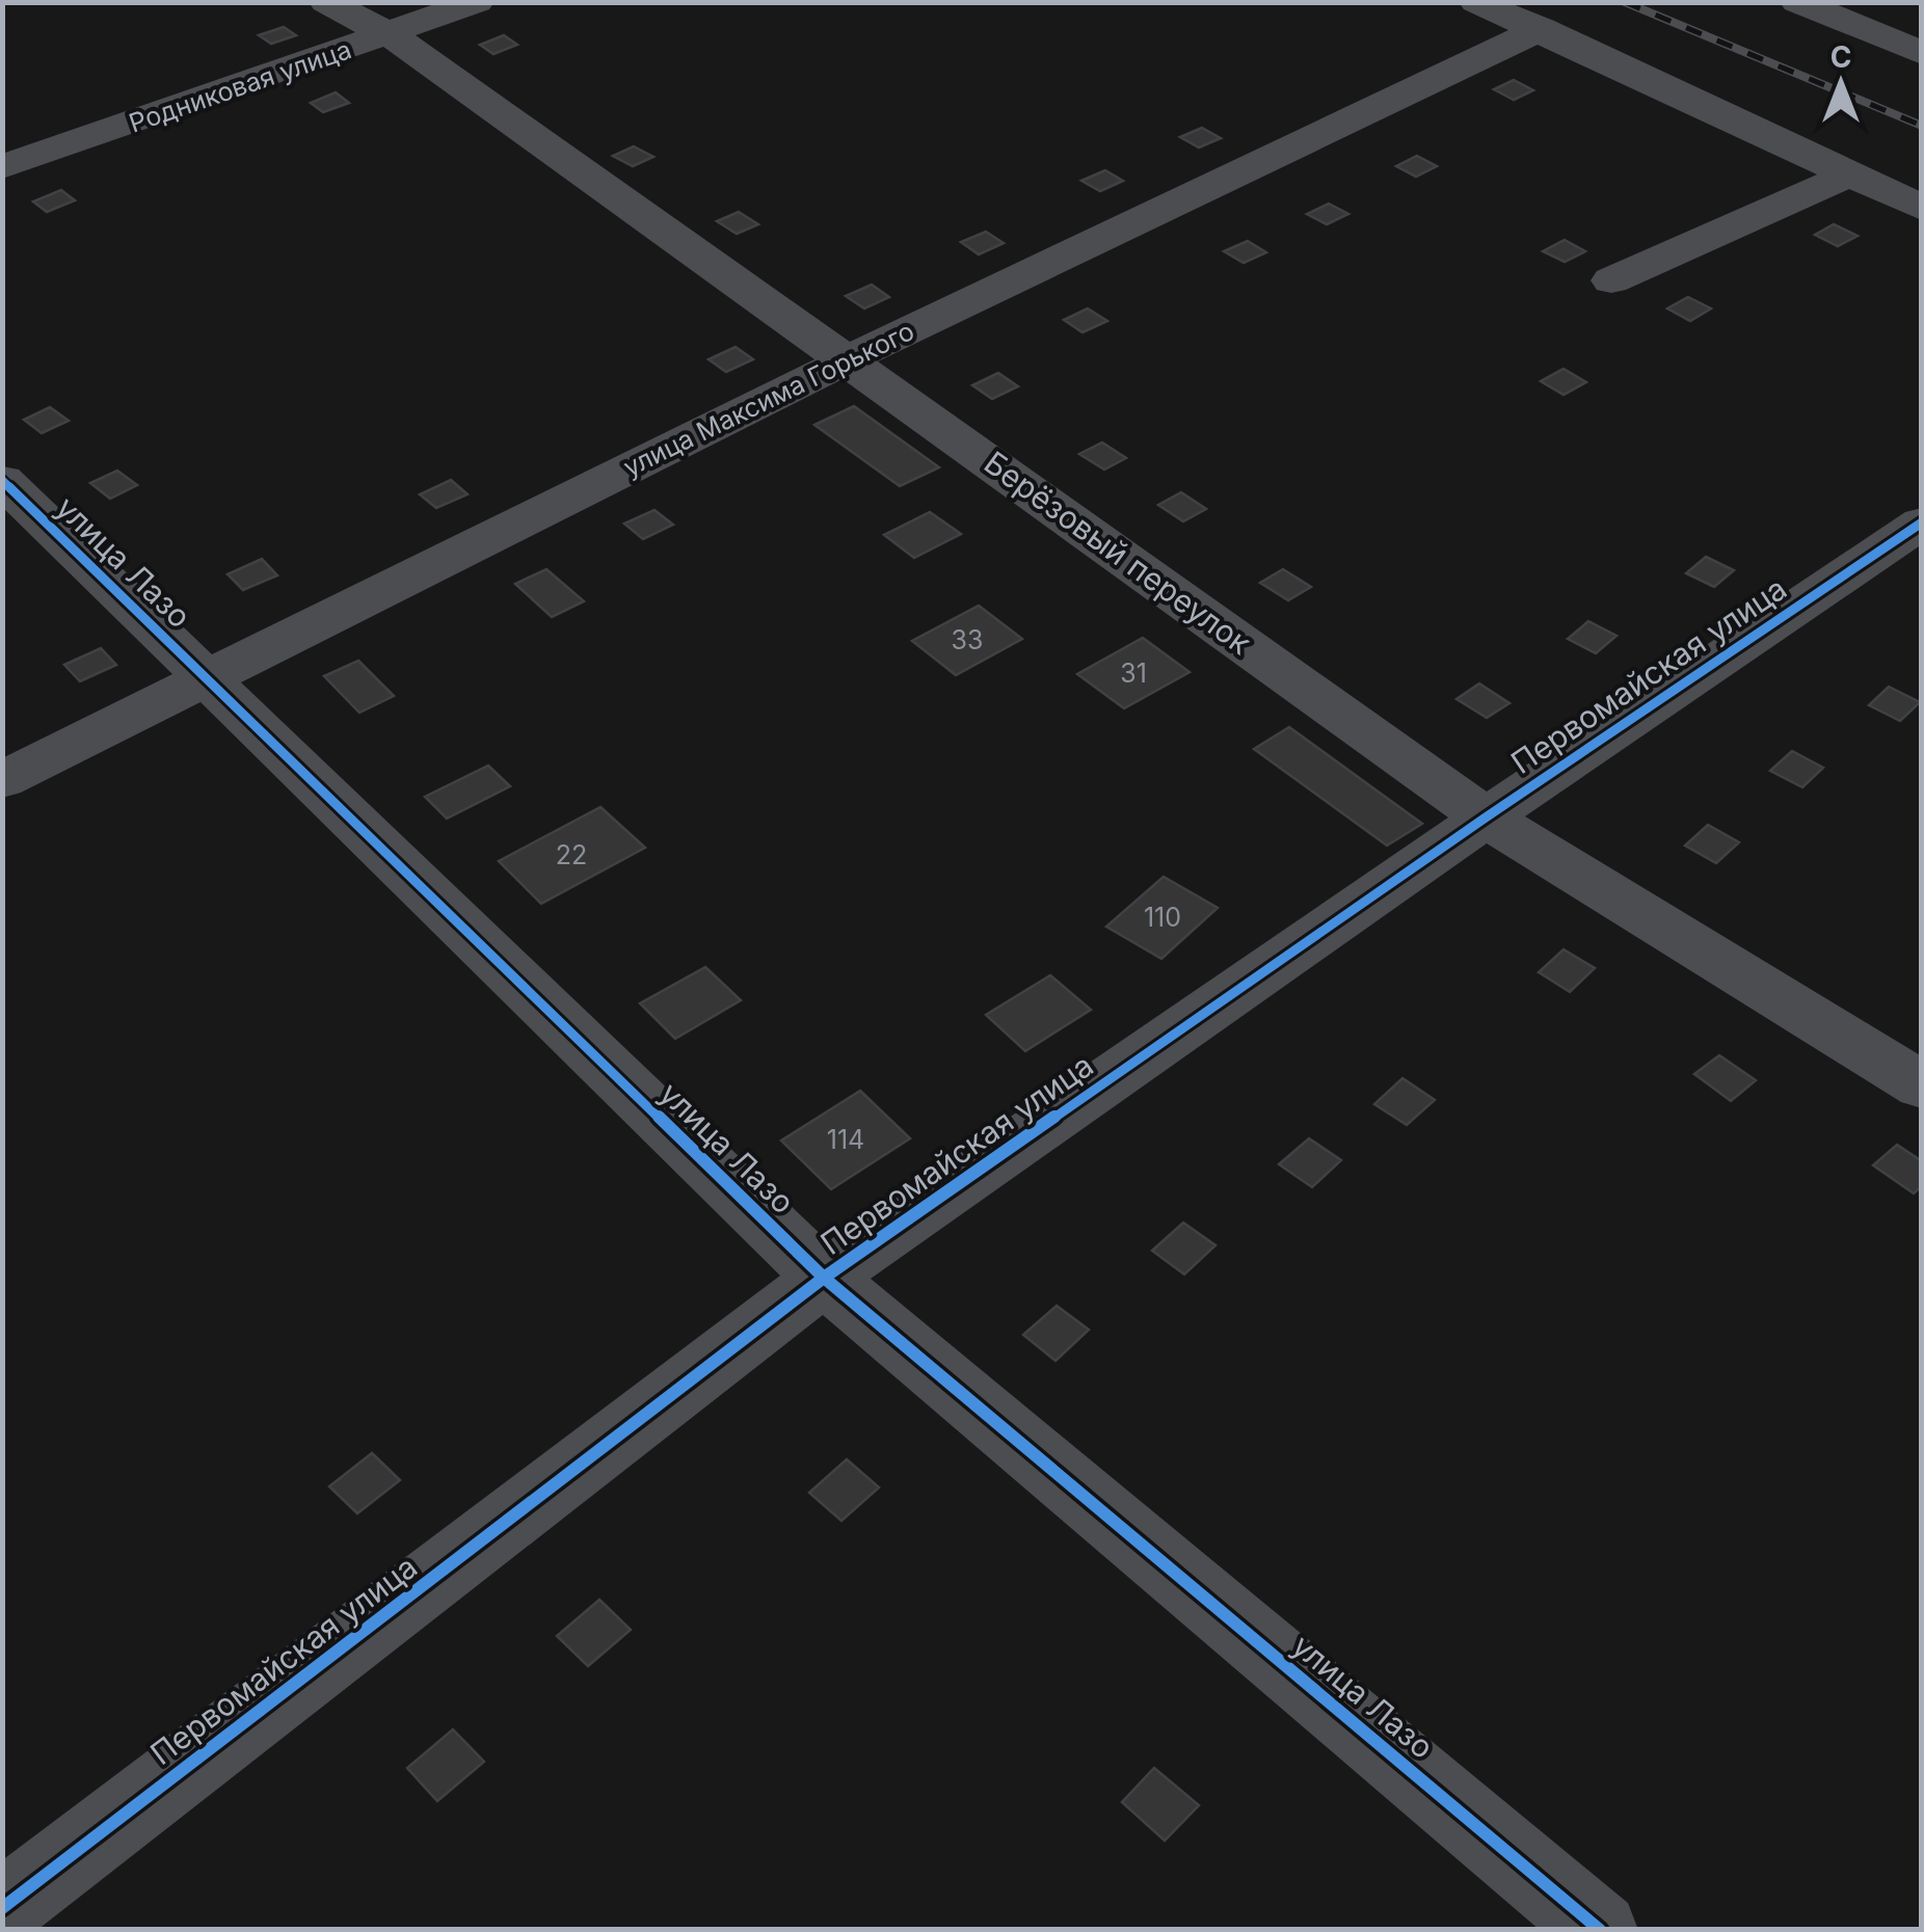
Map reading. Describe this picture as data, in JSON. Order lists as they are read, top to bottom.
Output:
{
  "streets": {
    "street": [
      "Родниковая улица",
      "улица Максима Горького",
      "Берёзовый переулок",
      "улица Лазо",
      "Первомайская улица"
    ]
  },
  "crossings": [
    ["Родниковая улица", "Берёзовый переулок"],
    ["улица Максима Горького", "Берёзовый переулок"],
    ["улица Максима Горького", "улица Лазо"],
    ["Берёзовый переулок", "Первомайская улица"],
    ["улица Лазо", "Первомайская улица"]
  ],
  "house_numbers": [
    "33",
    "31",
    "22",
    "110",
    "114"
  ],
  "north": "top"
}
